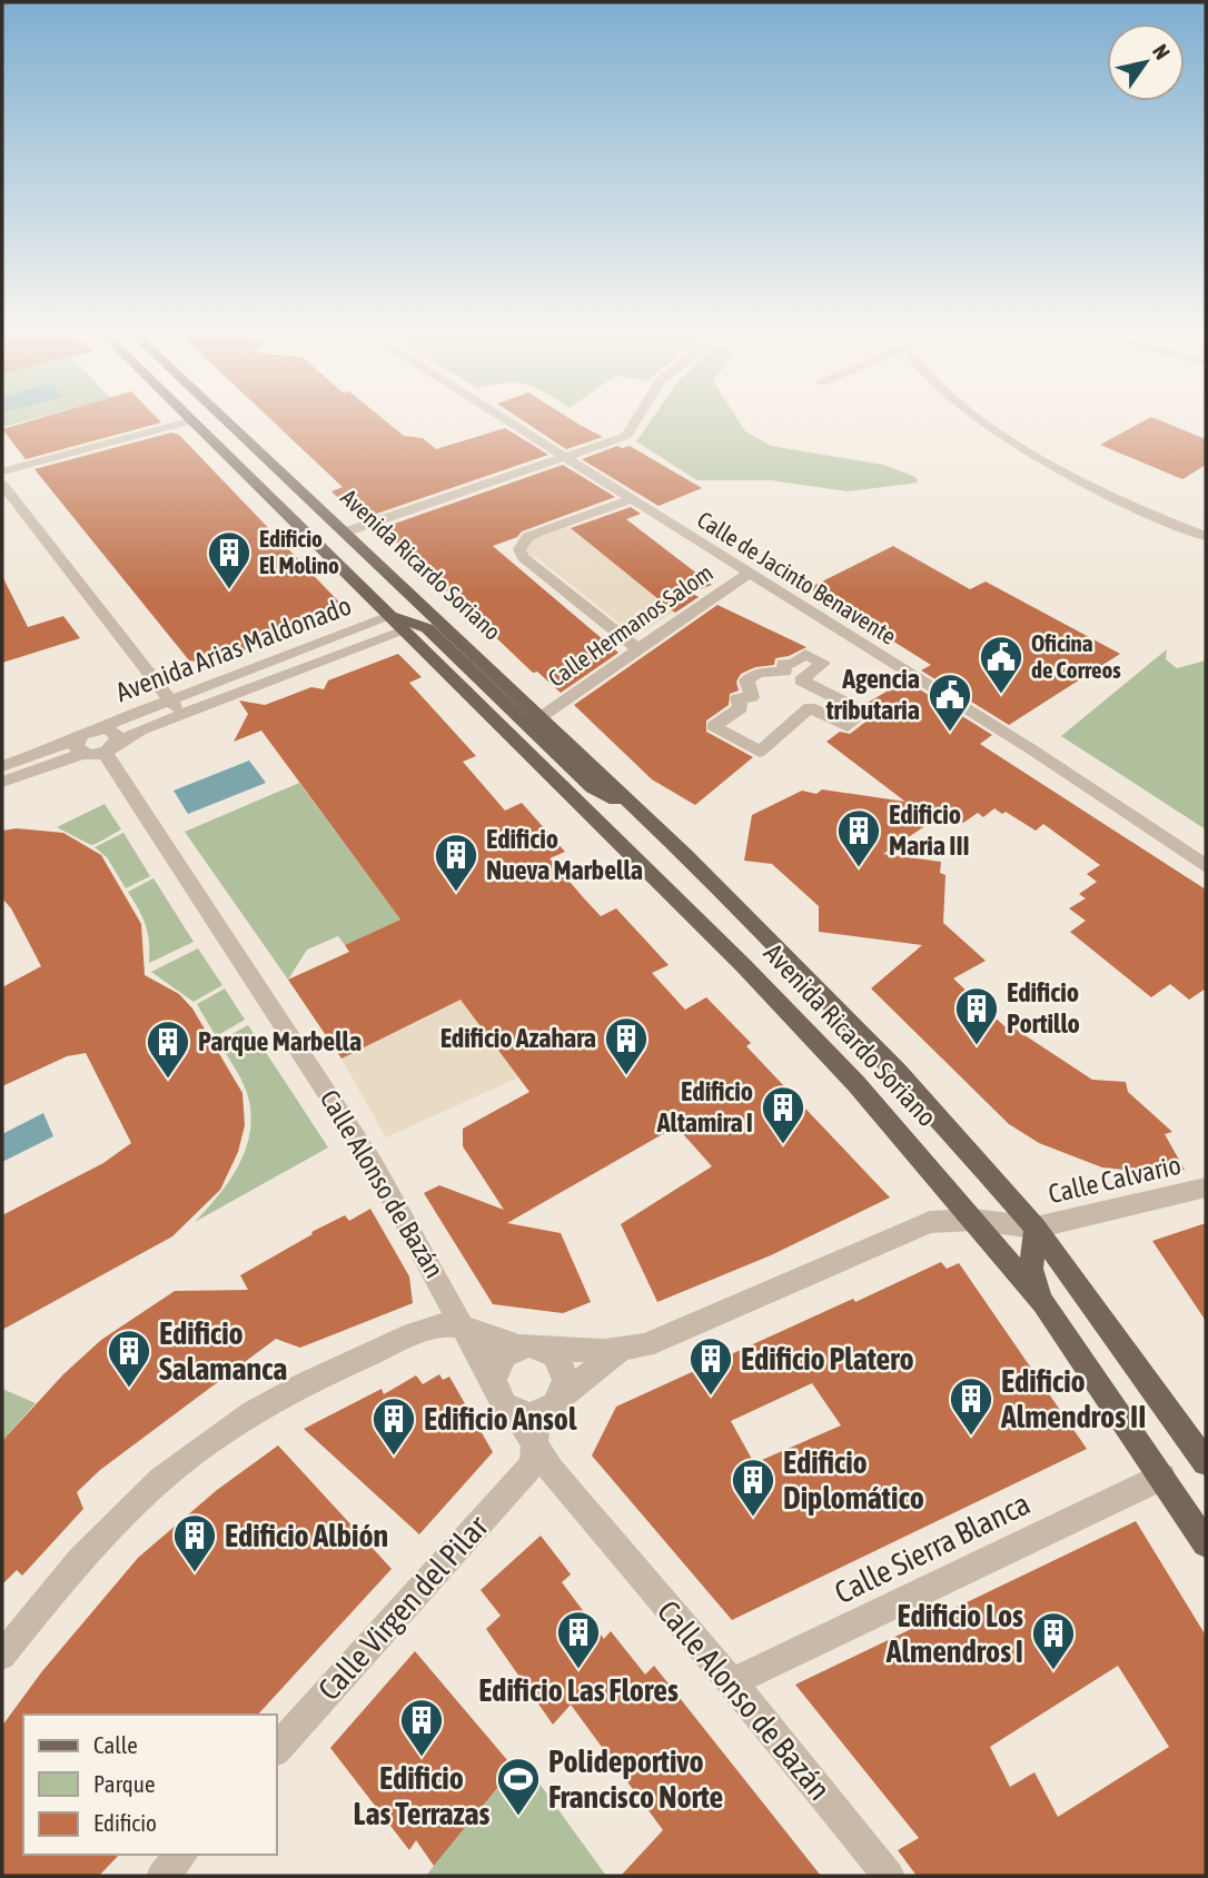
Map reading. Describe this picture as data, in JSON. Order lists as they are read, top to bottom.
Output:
{
  "streets": {
    "main road": ["Avenida Ricardo Soriano"],
    "street": [
      "Calle de Jacinto Benavente",
      "Calle Hermanos Salom",
      "Avenida Arias Maldonado",
      "Calle Calvario",
      "Calle Alonso de Bazán",
      "Calle Sierra Blanca",
      "Calle Virgen del Pilar"
    ]
  },
  "crossings": [
    ["Avenida Ricardo Soriano", "Calle Hermanos Salom"],
    ["Avenida Ricardo Soriano", "Avenida Arias Maldonado"],
    ["Avenida Ricardo Soriano", "Calle Calvario"],
    ["Avenida Ricardo Soriano", "Calle Sierra Blanca"],
    ["Calle de Jacinto Benavente", "Calle Hermanos Salom"],
    ["Avenida Arias Maldonado", "Calle Alonso de Bazán"],
    ["Calle Alonso de Bazán", "Calle Sierra Blanca"],
    ["Calle Alonso de Bazán", "Calle Virgen del Pilar"]
  ],
  "places": {
    "building": [
      "Edificio El Molino",
      "Edificio Maria III",
      "Edificio Nueva Marbella",
      "Edificio Portillo",
      "Edificio Azahara",
      "Parque Marbella",
      "Edificio Altamira I",
      "Edificio Salamanca",
      "Edificio Platero",
      "Edificio Almendros II",
      "Edificio Ansol",
      "Edificio Diplomático",
      "Edificio Albión",
      "Edificio Las Flores",
      "Edificio Los Almendros I",
      "Edificio Las Terrazas"
    ],
    "public building": ["Oficina de Correos", "Agencia tributaria"],
    "sports": ["Polideportivo Francisco Norte"]
  },
  "legend": ["Calle", "Parque", "Edificio"],
  "north": "top right"
}
